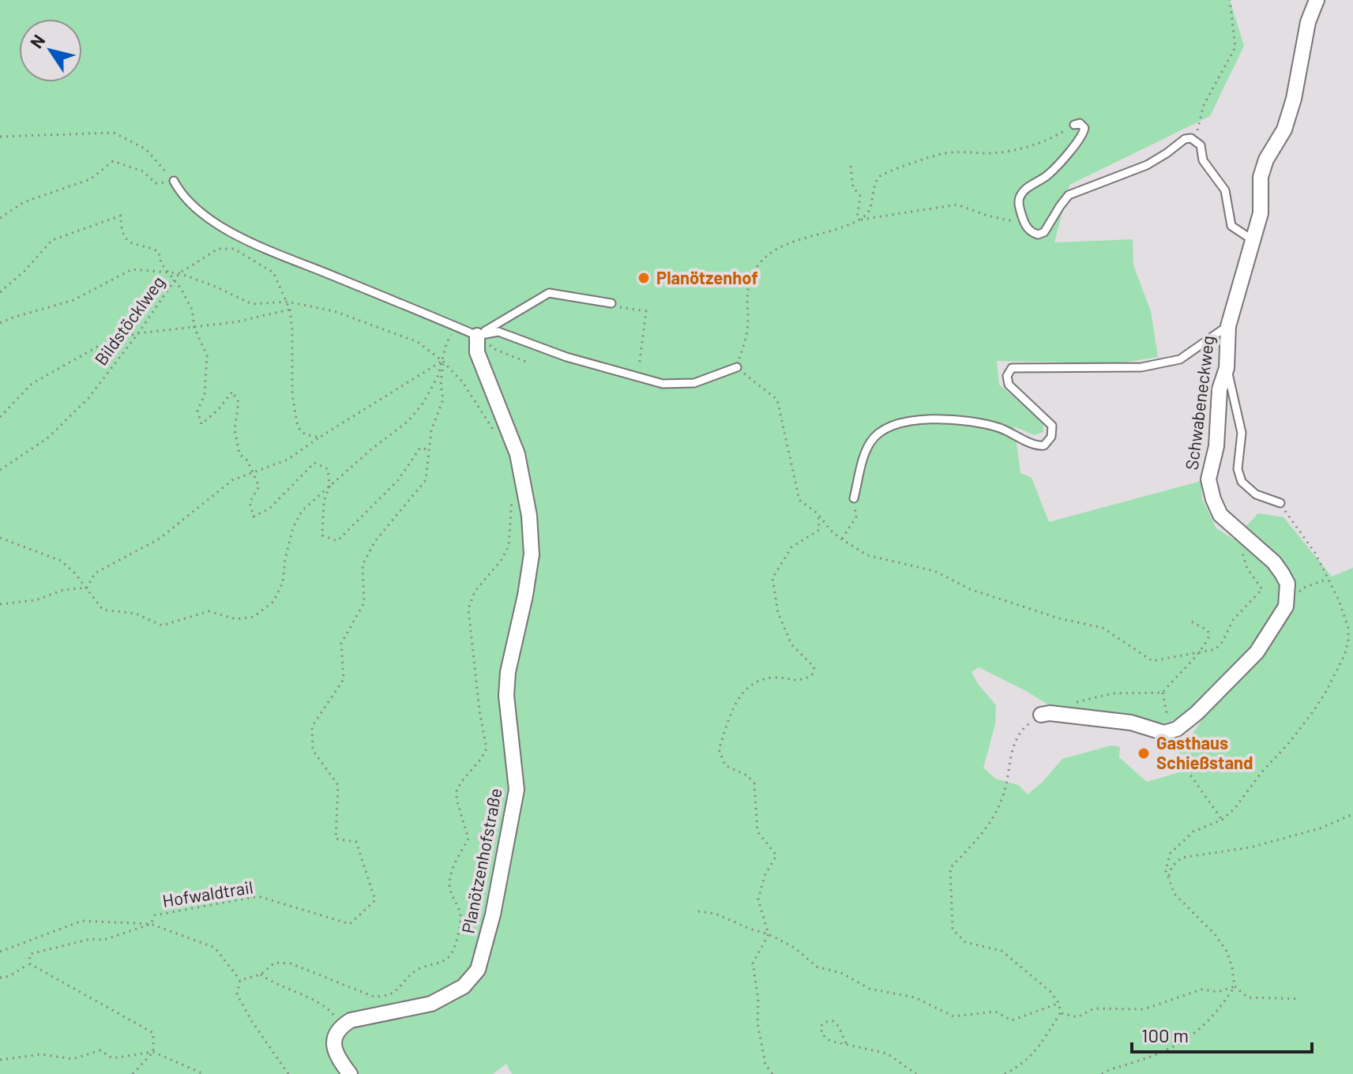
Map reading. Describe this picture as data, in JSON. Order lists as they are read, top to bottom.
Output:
{
  "streets": {
    "street": ["Schwabeneckweg", "Planötzenhofstraße"],
    "path": ["Bildstöcklweg", "Hofwaldtrail"]
  },
  "places": ["Planötzenhof", "Gasthaus Schießstand"],
  "scale_bar": "100 m",
  "north": "top left"
}
